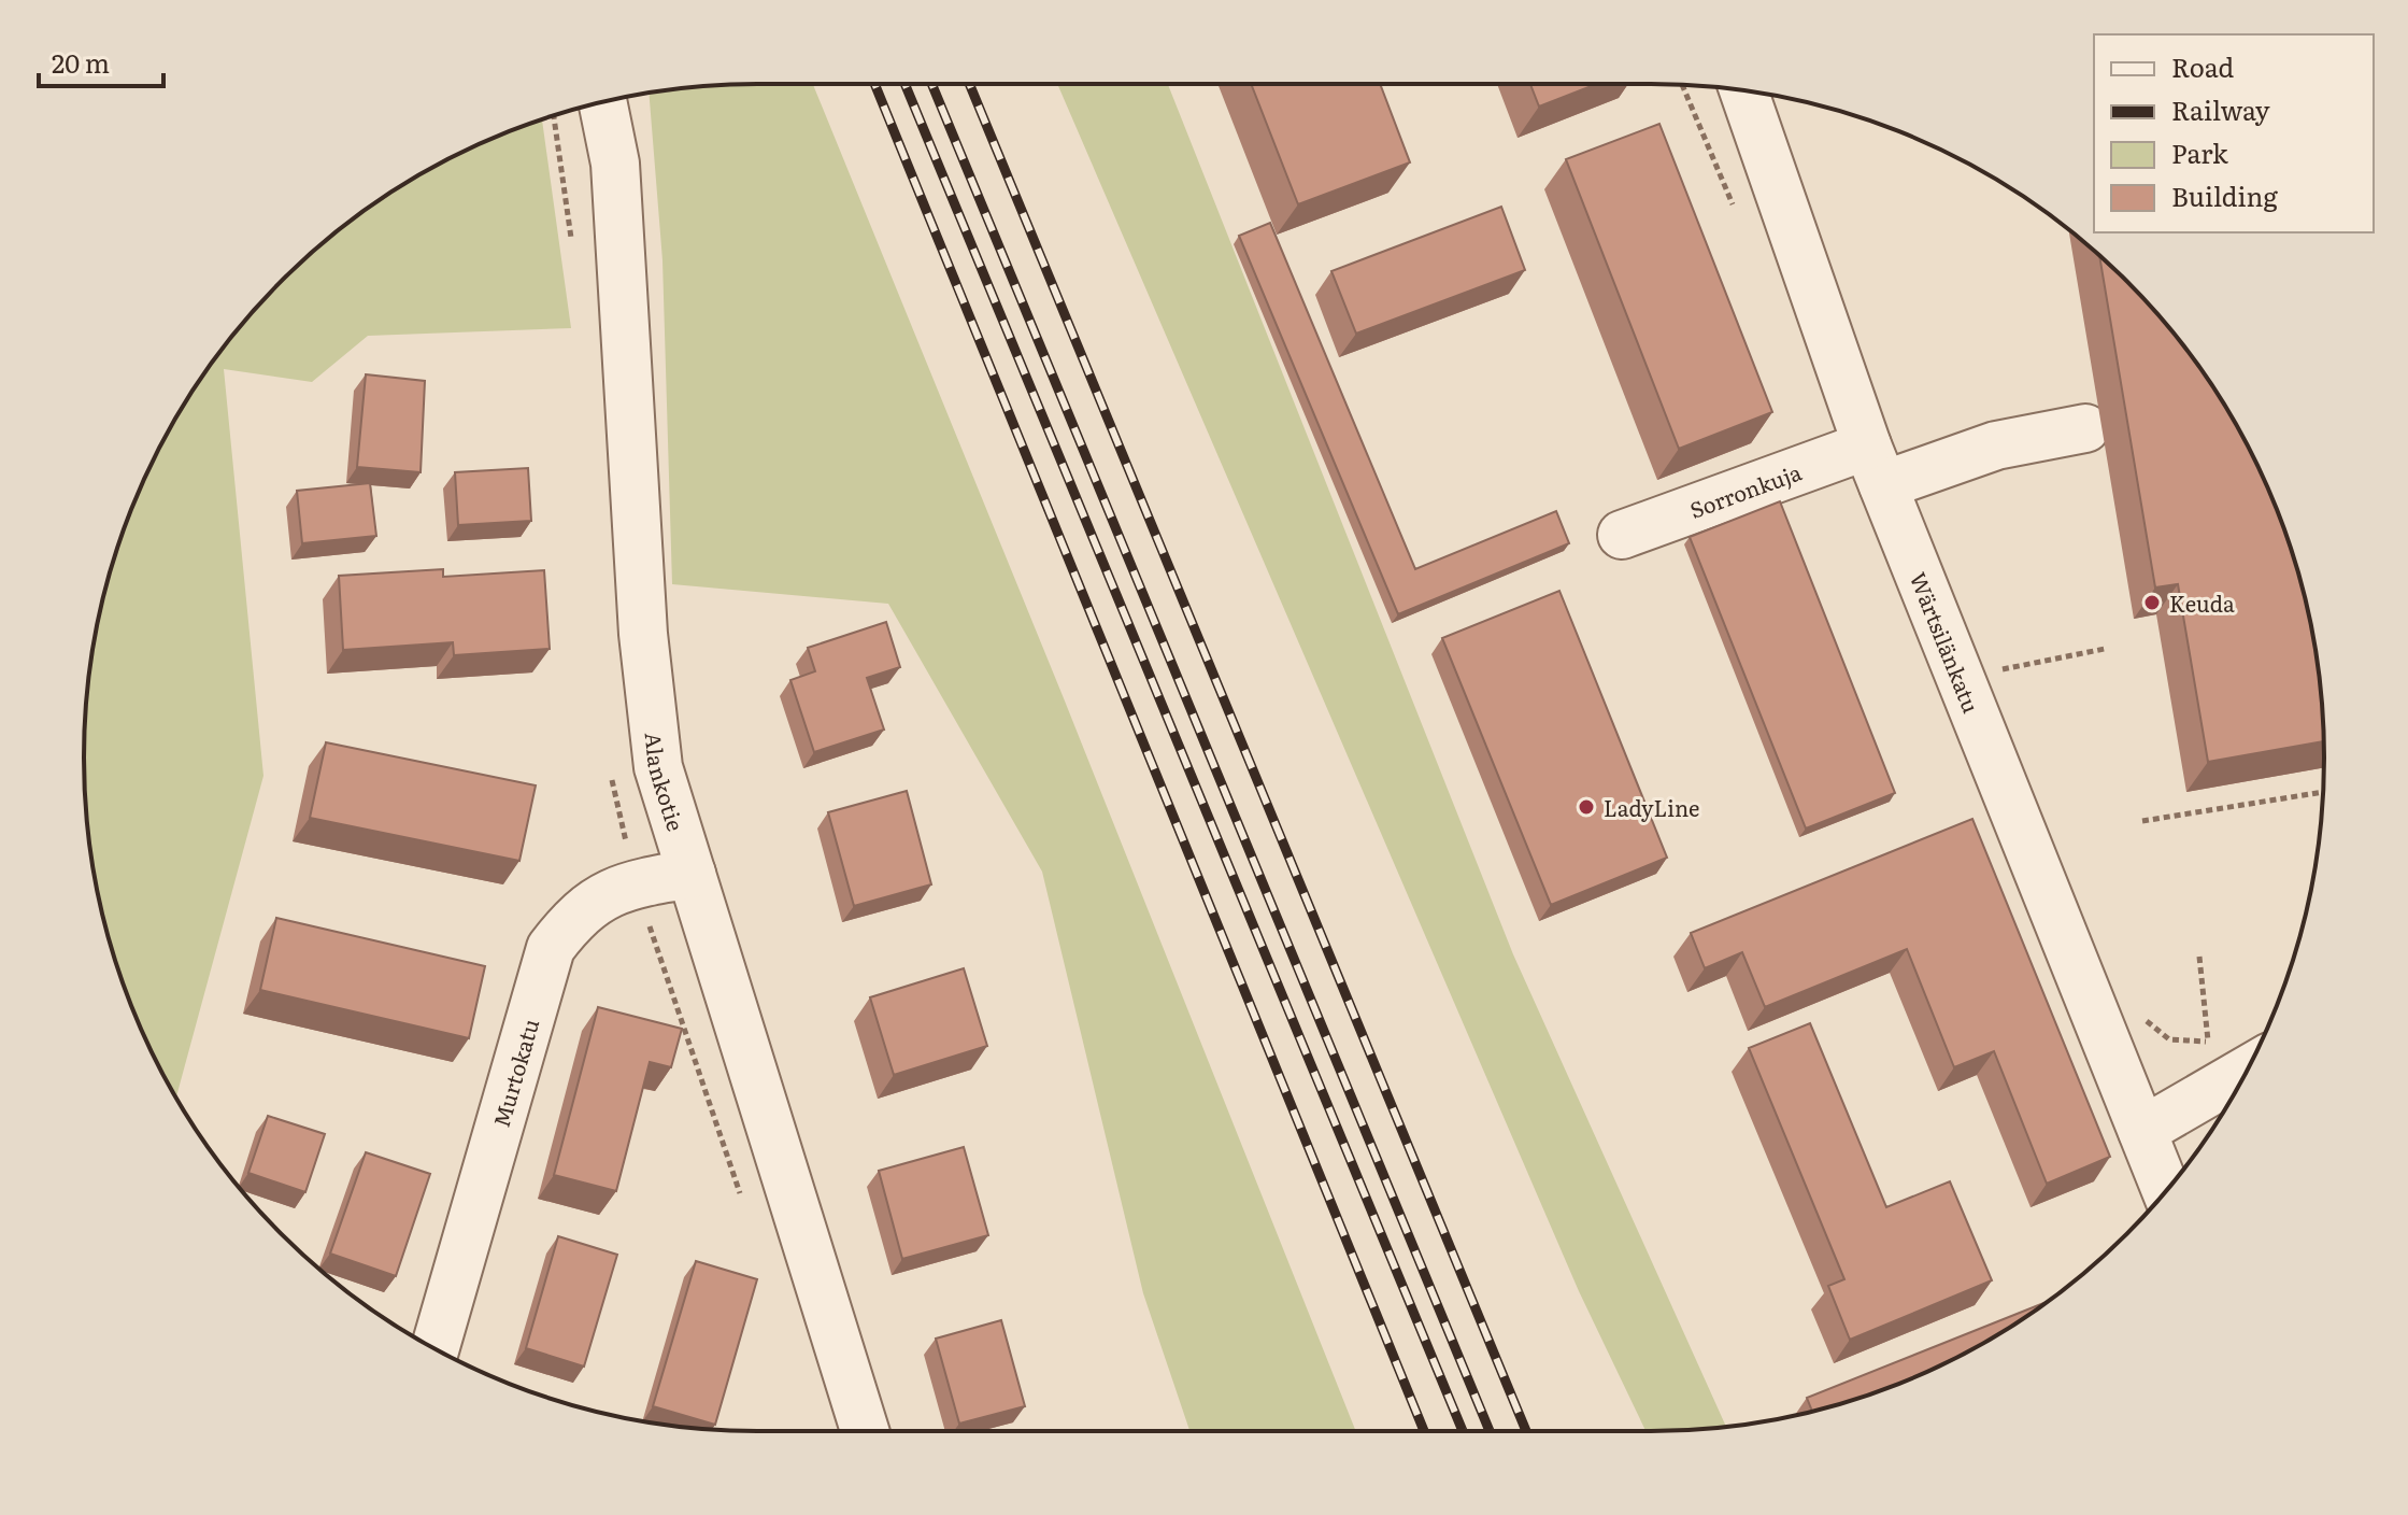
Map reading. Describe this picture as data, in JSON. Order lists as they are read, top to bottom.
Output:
{
  "streets": {
    "street": [
      "Sorronkuja",
      "Wärtsilänkatu",
      "Alankotie",
      "Murtokatu"
    ]
  },
  "crossings": [
    ["Sorronkuja", "Wärtsilänkatu"],
    ["Alankotie", "Murtokatu"]
  ],
  "places": ["Keuda", "LadyLine"],
  "legend": [
    "Road",
    "Railway",
    "Park",
    "Building"
  ],
  "scale_bar": "20 m"
}
